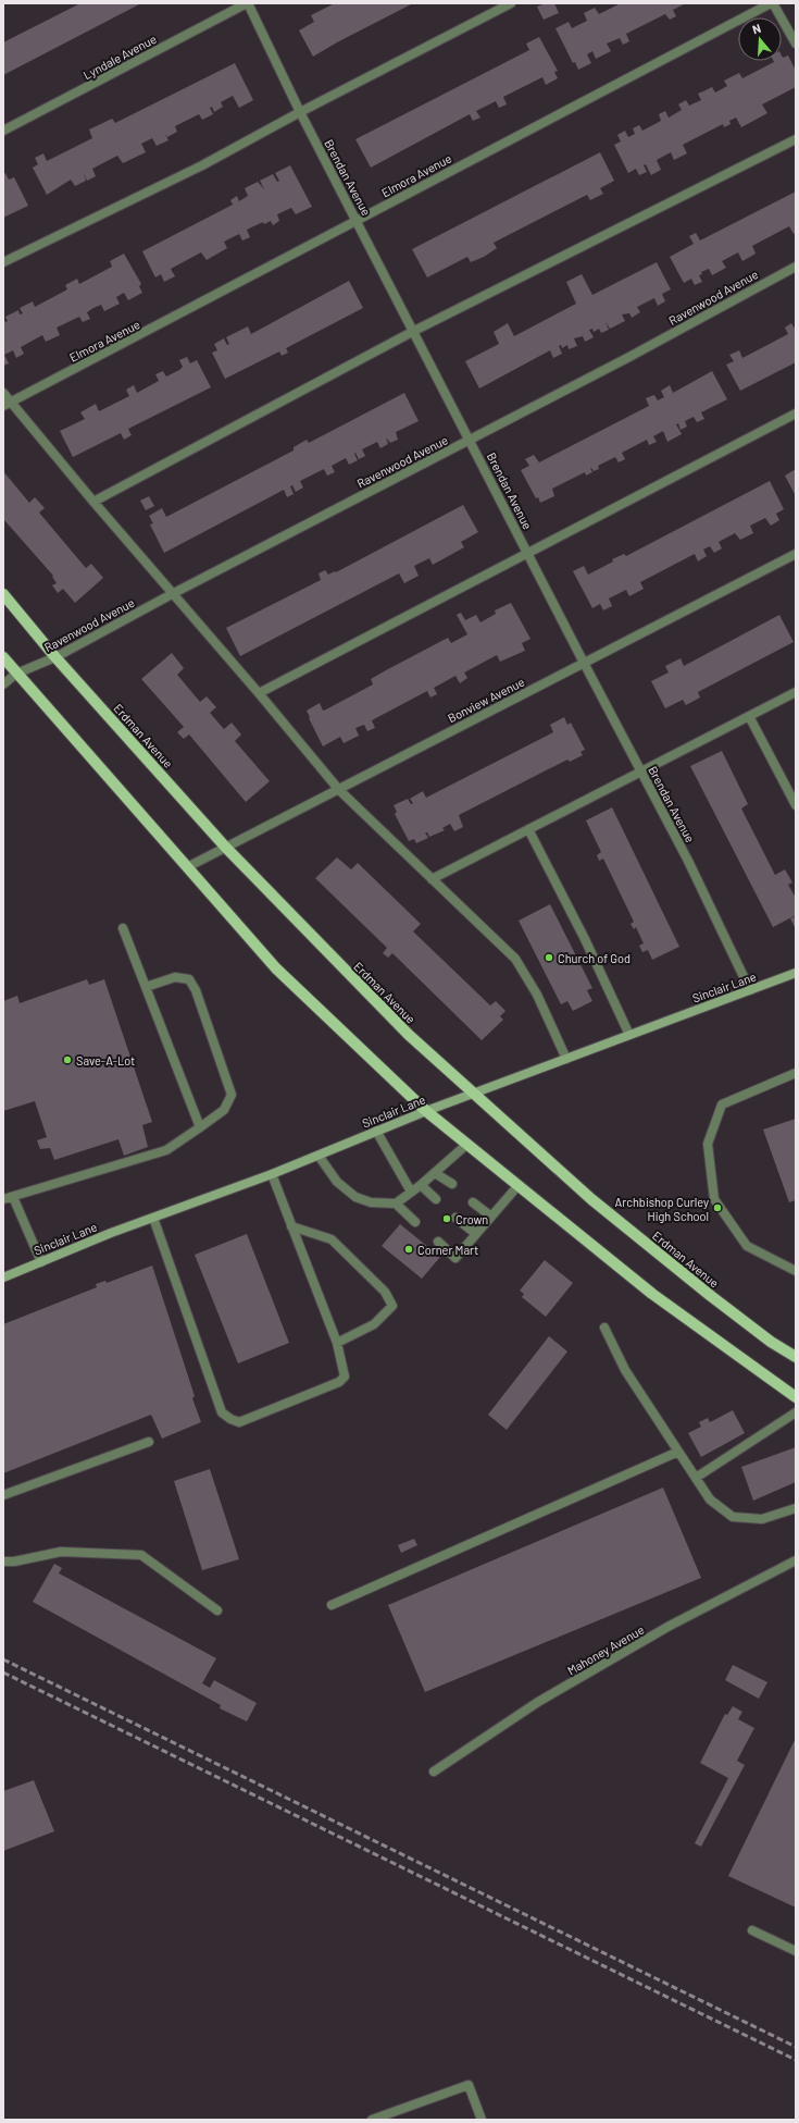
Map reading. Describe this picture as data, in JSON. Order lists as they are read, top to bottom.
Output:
{
  "streets": {
    "main road": ["Erdman Avenue", "Sinclair Lane"],
    "street": [
      "Lyndale Avenue",
      "Elmora Avenue",
      "Brendan Avenue",
      "Ravenwood Avenue",
      "Bonview Avenue",
      "Mahoney Avenue"
    ]
  },
  "crossings": [
    ["Lyndale Avenue", "Brendan Avenue"],
    ["Elmora Avenue", "Brendan Avenue"],
    ["Brendan Avenue", "Ravenwood Avenue"],
    ["Brendan Avenue", "Bonview Avenue"],
    ["Brendan Avenue", "Sinclair Lane"],
    ["Ravenwood Avenue", "Erdman Avenue"],
    ["Bonview Avenue", "Erdman Avenue"],
    ["Erdman Avenue", "Sinclair Lane"]
  ],
  "places": [
    "Church of God",
    "Save-A-Lot",
    "Archbishop Curley High School",
    "Crown",
    "Corner Mart"
  ],
  "north": "top"
}
